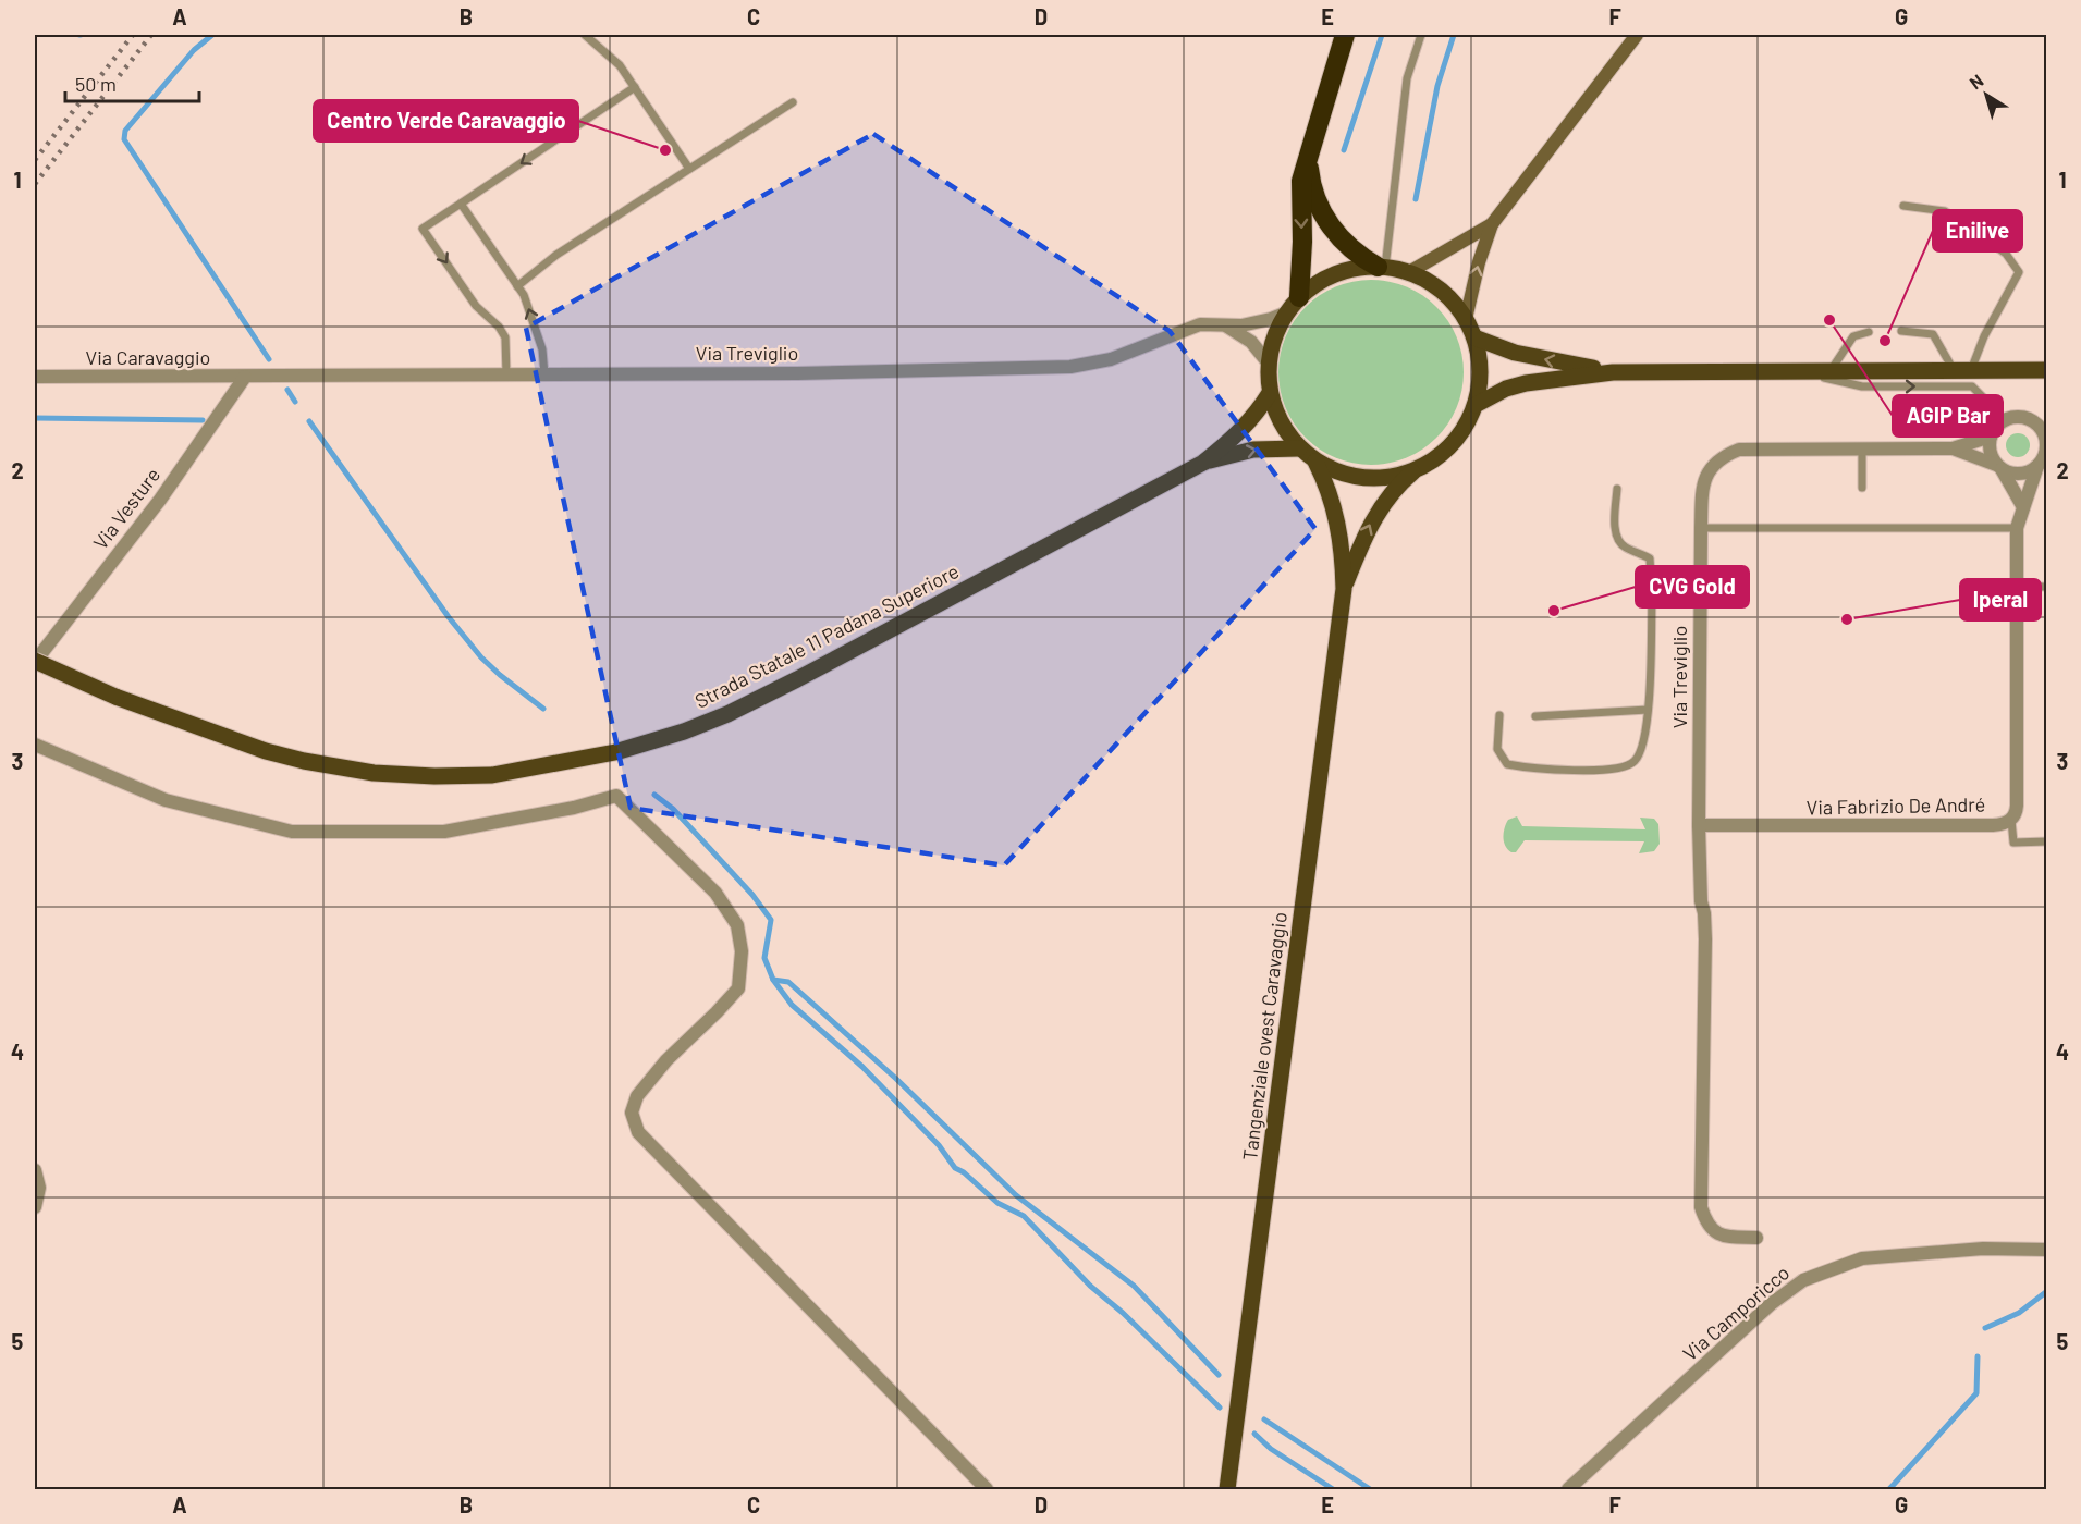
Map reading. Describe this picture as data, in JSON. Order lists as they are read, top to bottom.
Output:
{
  "streets": {
    "main road": ["Strada Statale 11 Padana Superiore", "Tangenziale ovest Caravaggio"],
    "street": [
      "Via Treviglio",
      "Via Caravaggio",
      "Via Vesture",
      "Via Fabrizio De André",
      "Via Camporicco"
    ]
  },
  "crossings": [
    ["Via Treviglio", "Via Caravaggio"],
    ["Via Treviglio", "Strada Statale 11 Padana Superiore"],
    ["Via Treviglio", "Via Fabrizio De André"],
    ["Via Treviglio", "Tangenziale ovest Caravaggio"],
    ["Via Caravaggio", "Via Vesture"],
    ["Via Vesture", "Strada Statale 11 Padana Superiore"],
    ["Strada Statale 11 Padana Superiore", "Tangenziale ovest Caravaggio"]
  ],
  "places": [
    "Centro Verde Caravaggio",
    "AGIP Bar",
    "Enilive",
    "CVG Gold",
    "Iperal"
  ],
  "scale_bar": "50 m",
  "north": "top left",
  "grid": {
    "columns": [
      "A",
      "B",
      "C",
      "D",
      "E",
      "F",
      "G"
    ],
    "rows": [
      "1",
      "2",
      "3",
      "4",
      "5"
    ]
  }
}
